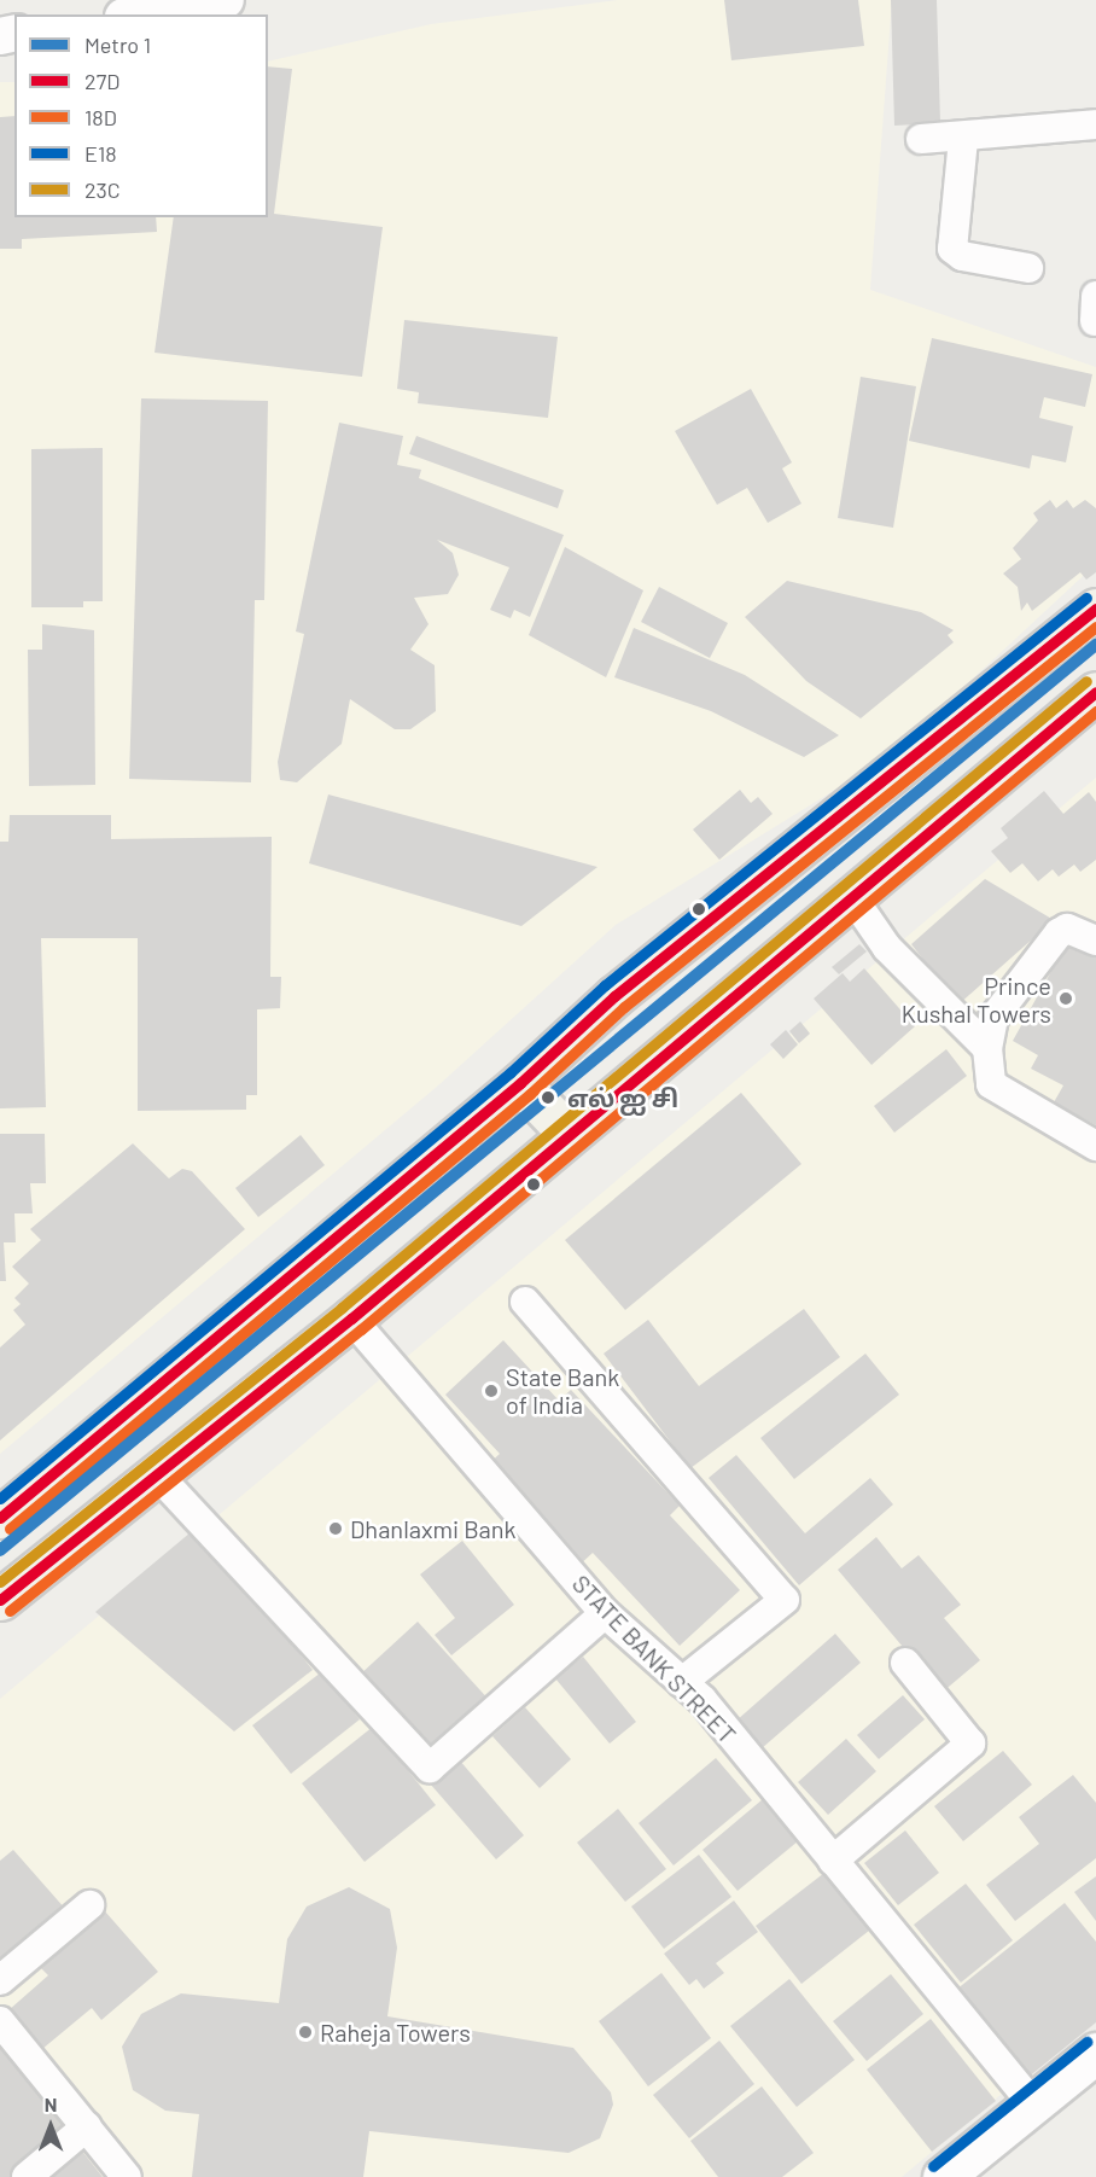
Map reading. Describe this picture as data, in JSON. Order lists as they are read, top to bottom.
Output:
{
  "streets": {
    "street": ["STATE BANK STREET"]
  },
  "places": [
    "Prince Kushal Towers",
    "எல் ஐ சி",
    "State Bank of India",
    "Dhanlaxmi Bank",
    "Raheja Towers"
  ],
  "lines": [
    "transit line E18",
    "transit line 27D",
    "transit line 18D",
    "metro line 1",
    "transit line 23C"
  ],
  "legend": [
    "Metro 1",
    "27D",
    "18D",
    "E18",
    "23C"
  ],
  "north": "top"
}
